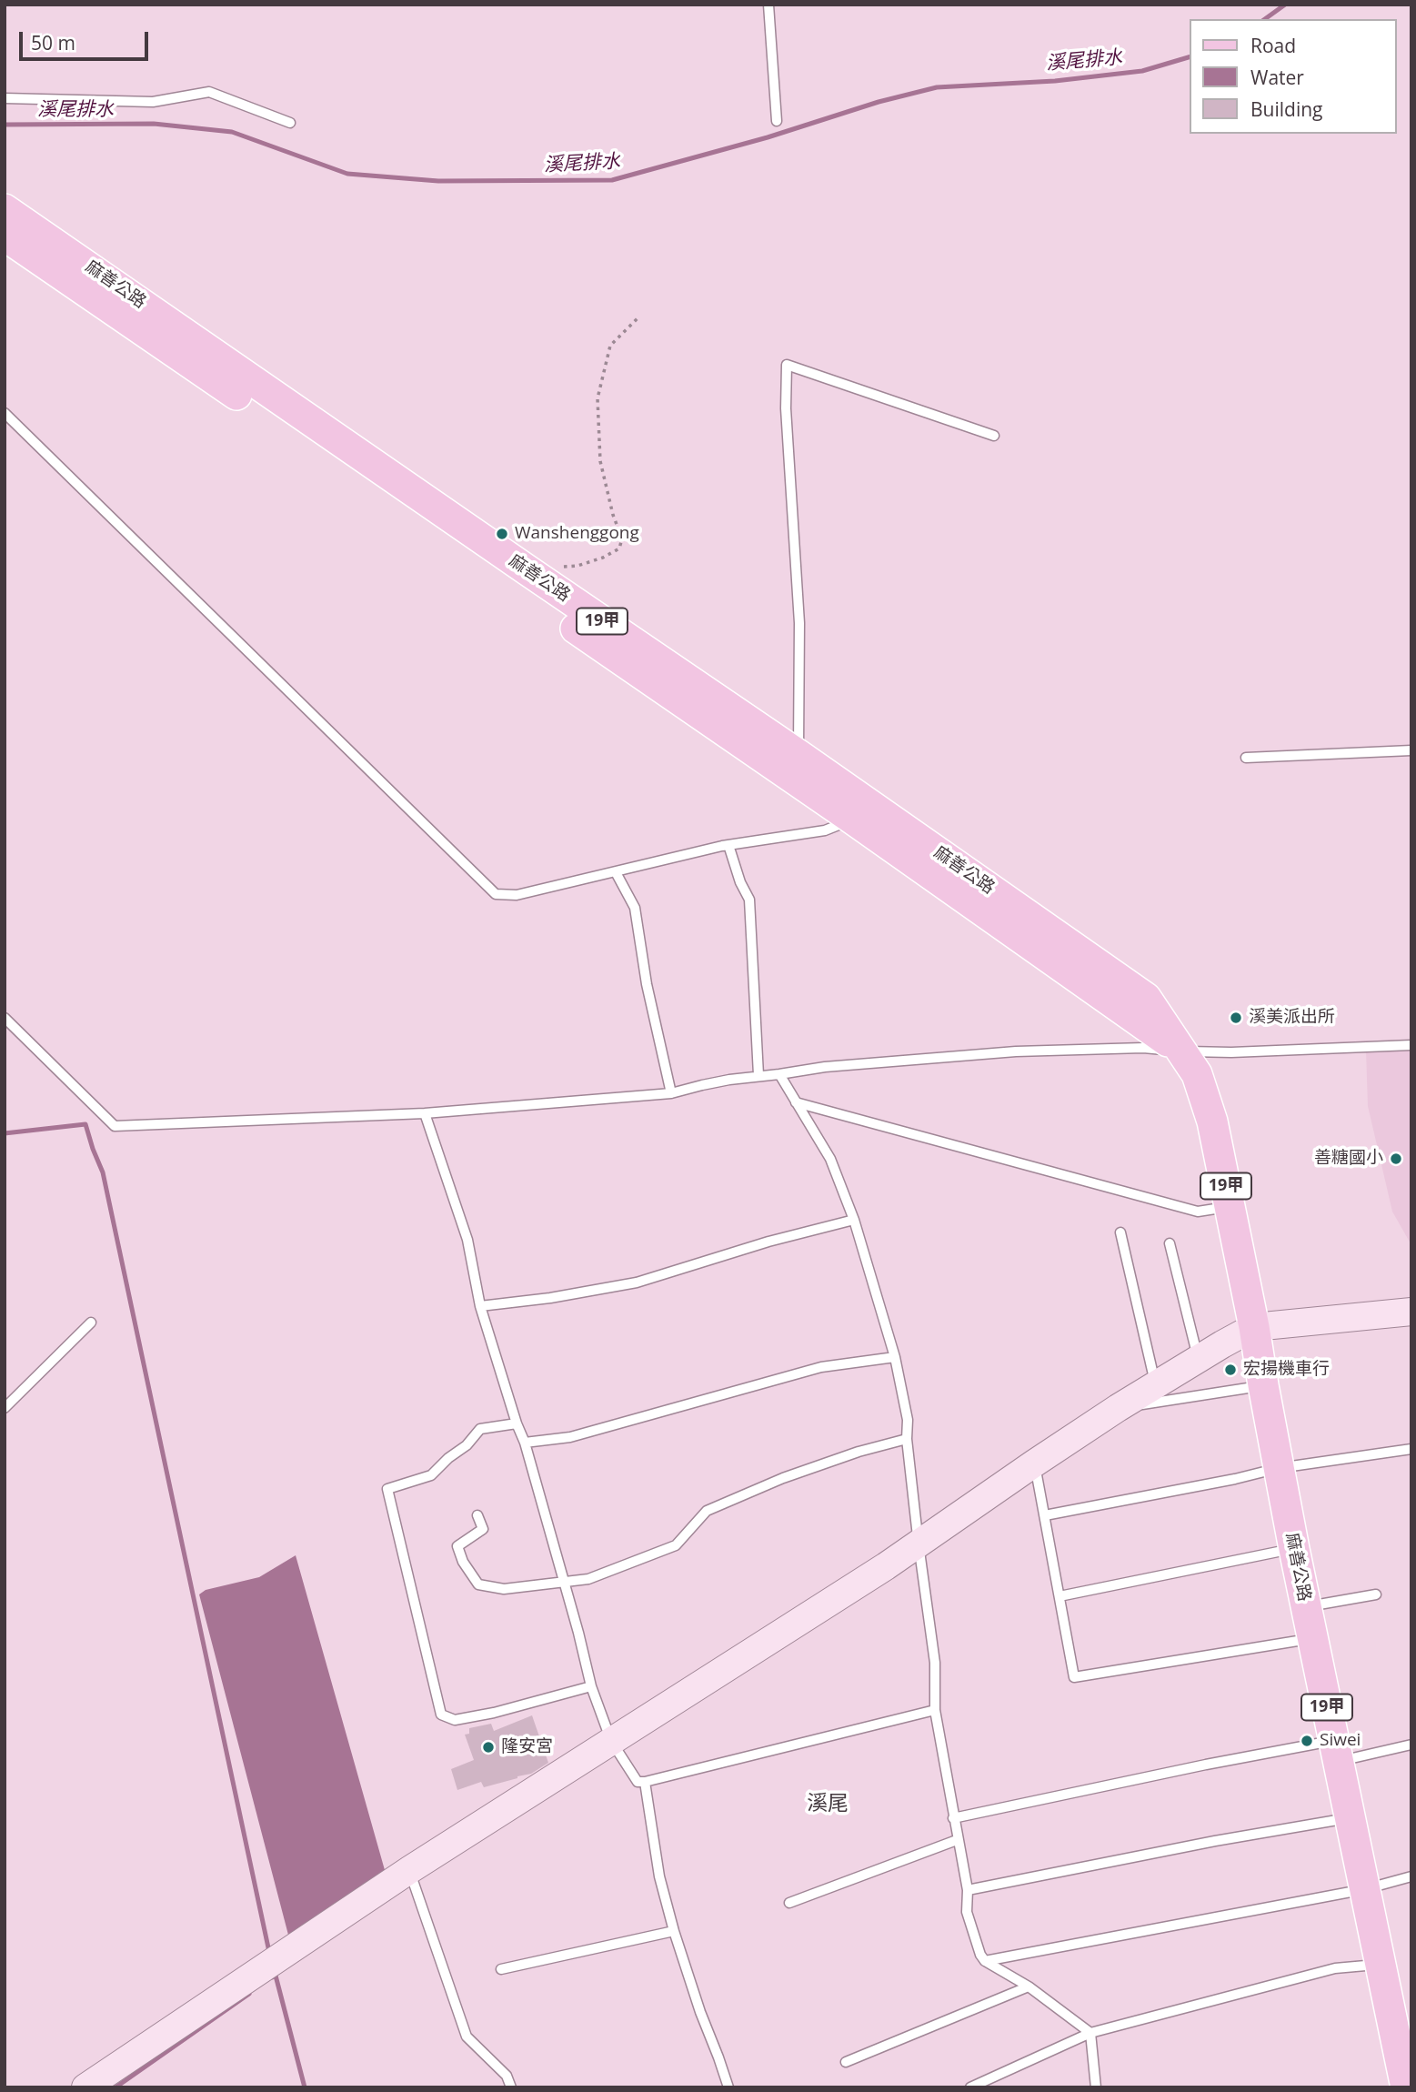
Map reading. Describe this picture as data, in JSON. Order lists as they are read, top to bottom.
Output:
{
  "streets": {
    "main road": ["麻善公路", "19甲"]
  },
  "districts": ["溪尾"],
  "water": ["溪尾排水"],
  "places": [
    "Wanshenggong",
    "溪美派出所",
    "善糖國小",
    "宏揚機車行",
    "Siwei",
    "隆安宮"
  ],
  "legend": ["Road", "Water", "Building"],
  "scale_bar": "50 m"
}
